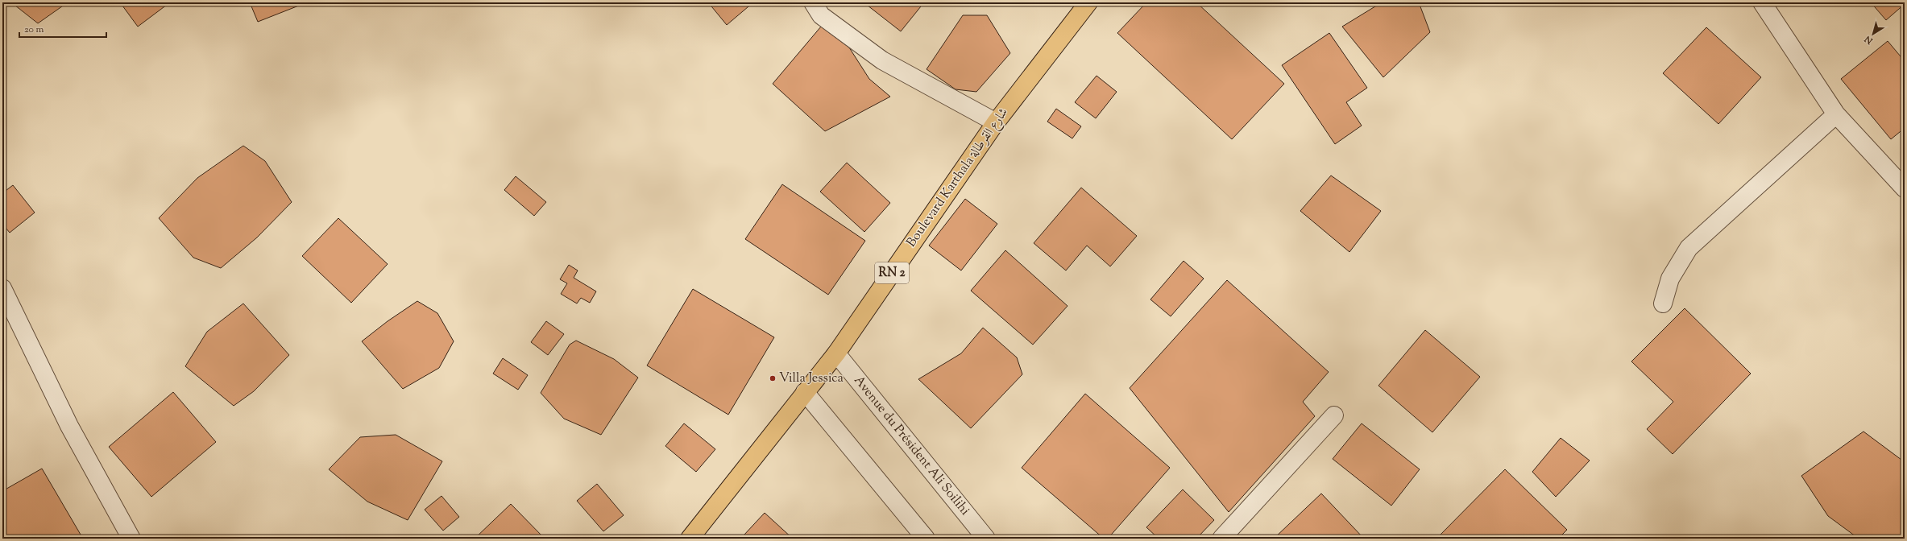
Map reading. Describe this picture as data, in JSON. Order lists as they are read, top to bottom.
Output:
{
  "streets": {
    "main road": ["Boulevard Karthala شارع القرطالة", "RN 2"],
    "street": ["Avenue du Président Ali Soilihi"]
  },
  "crossings": [
    ["Boulevard Karthala شارع القرطالة", "Avenue du Président Ali Soilihi"]
  ],
  "places": ["Villa Jessica"],
  "scale_bar": "20 m",
  "north": "bottom left"
}
